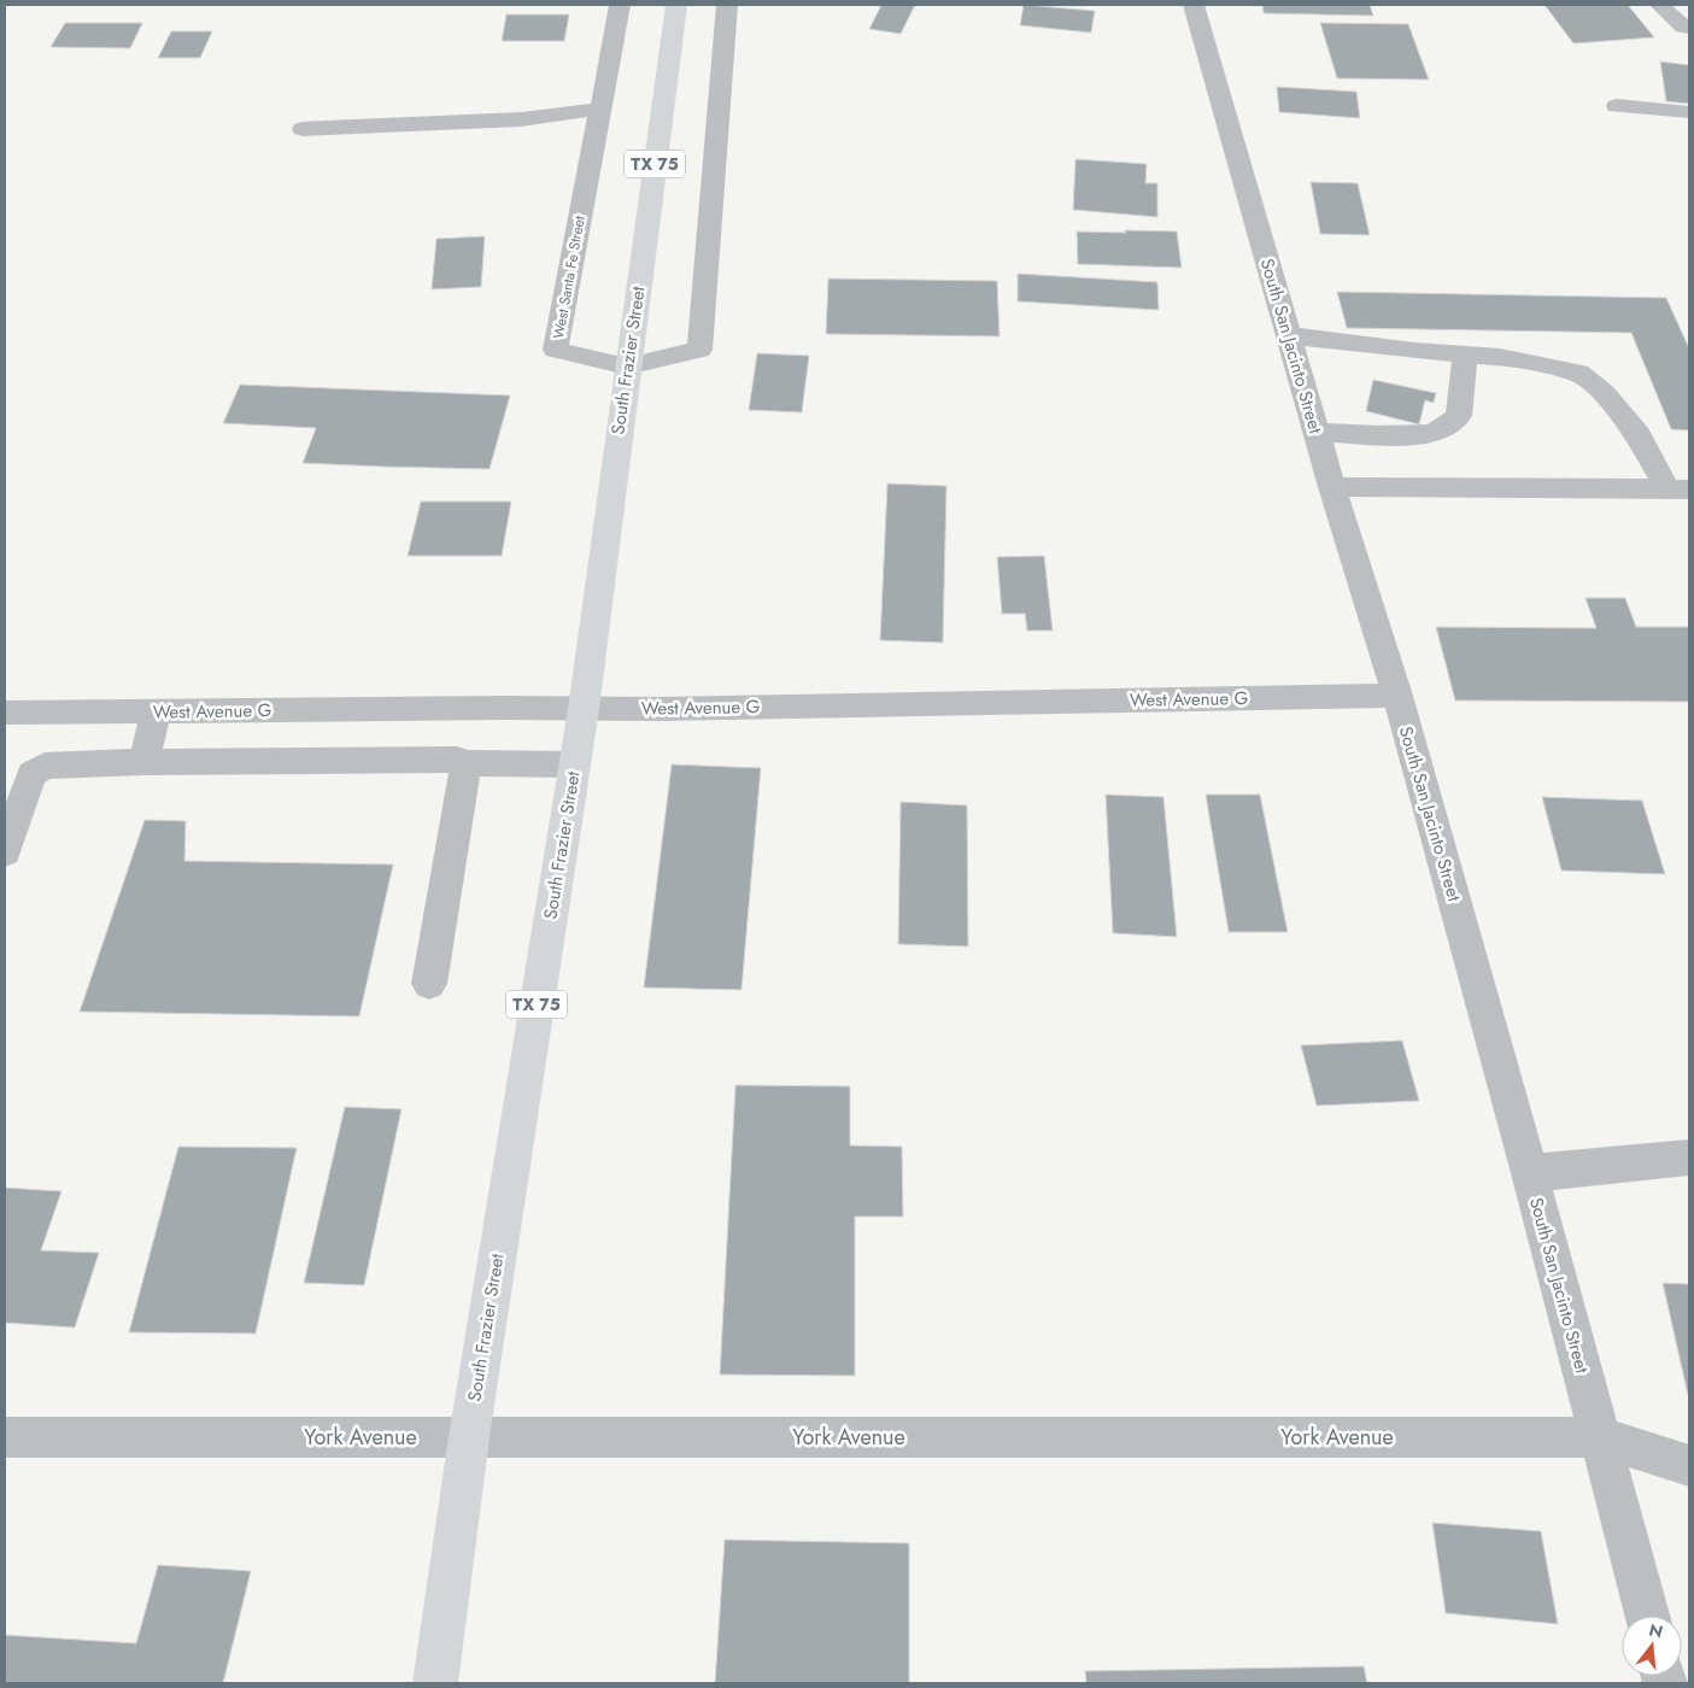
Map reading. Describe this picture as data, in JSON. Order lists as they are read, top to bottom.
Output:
{
  "streets": {
    "main road": ["TX 75", "South Frazier Street"],
    "street": [
      "West Santa Fe Street",
      "South San Jacinto Street",
      "West Avenue G",
      "York Avenue"
    ]
  },
  "crossings": [
    ["West Santa Fe Street", "South Frazier Street"],
    ["South San Jacinto Street", "West Avenue G"],
    ["South San Jacinto Street", "York Avenue"],
    ["South Frazier Street", "West Avenue G"],
    ["South Frazier Street", "York Avenue"]
  ],
  "north": "top"
}
